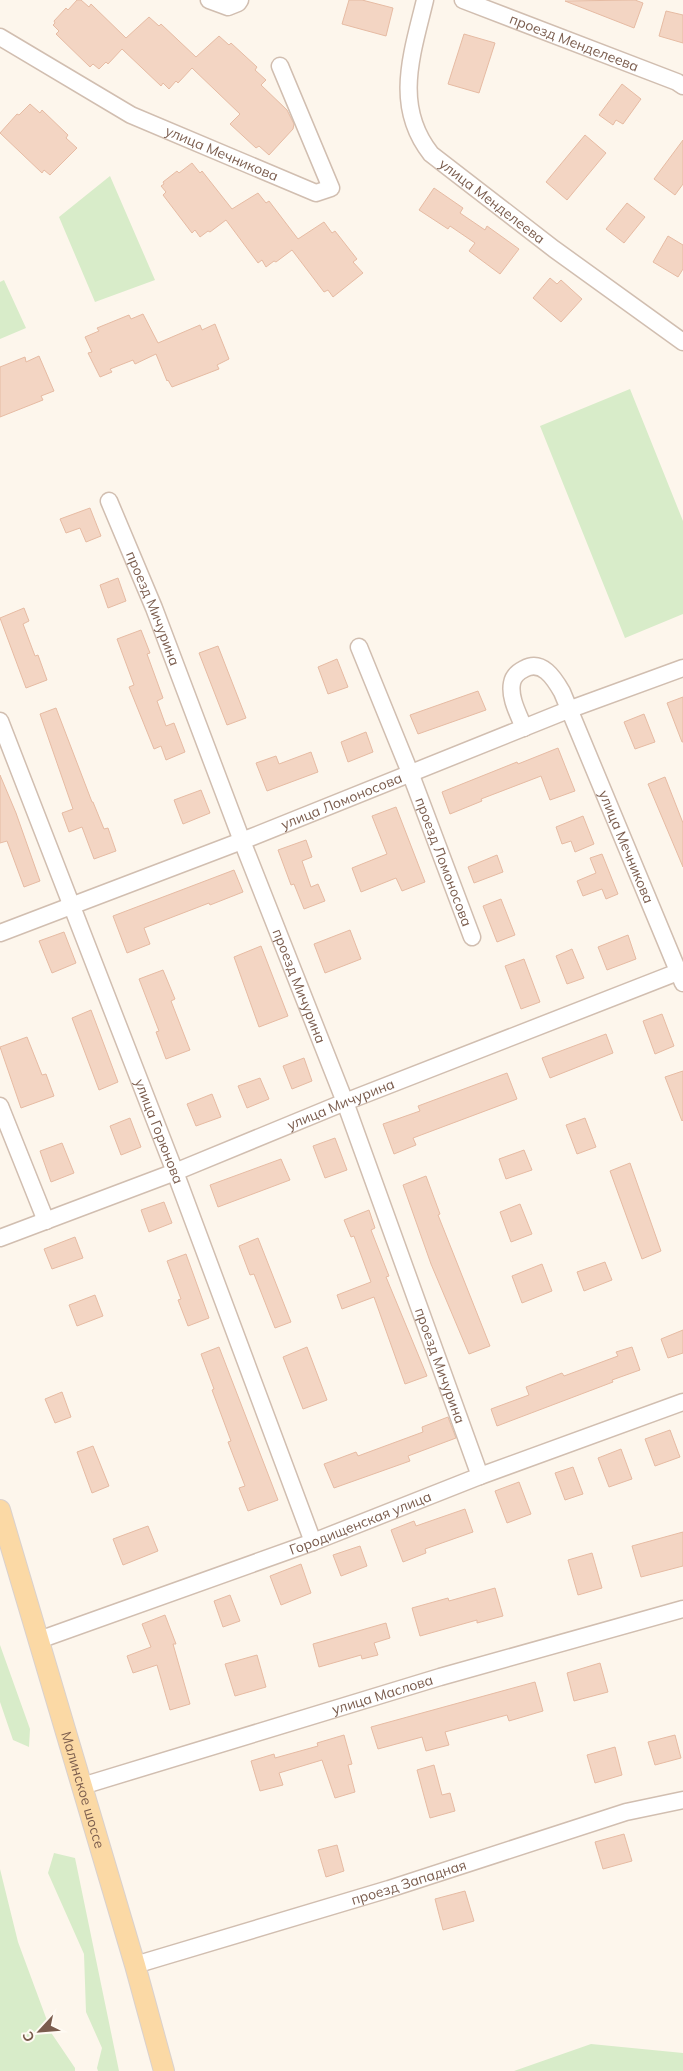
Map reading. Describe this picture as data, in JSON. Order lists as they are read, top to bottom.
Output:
{
  "streets": {
    "main road": ["Малинское шоссе"],
    "street": [
      "проезд Менделеева",
      "улица Мечникова",
      "улица Менделеева",
      "проезд Мичурина",
      "улица Ломоносова",
      "проезд Ломоносова",
      "улица Мичурина",
      "улица Горюнова",
      "Городищенская улица",
      "улица Маслова",
      "проезд Западная"
    ]
  },
  "crossings": [
    ["улица Мечникова", "улица Ломоносова"],
    ["улица Мечникова", "улица Мичурина"],
    ["проезд Мичурина", "улица Ломоносова"],
    ["проезд Мичурина", "улица Мичурина"],
    ["проезд Мичурина", "Городищенская улица"],
    ["улица Ломоносова", "проезд Ломоносова"],
    ["улица Ломоносова", "улица Горюнова"],
    ["улица Мичурина", "улица Горюнова"],
    ["улица Горюнова", "Городищенская улица"],
    ["Городищенская улица", "Малинское шоссе"],
    ["улица Маслова", "Малинское шоссе"],
    ["Малинское шоссе", "проезд Западная"]
  ],
  "north": "bottom left"
}
